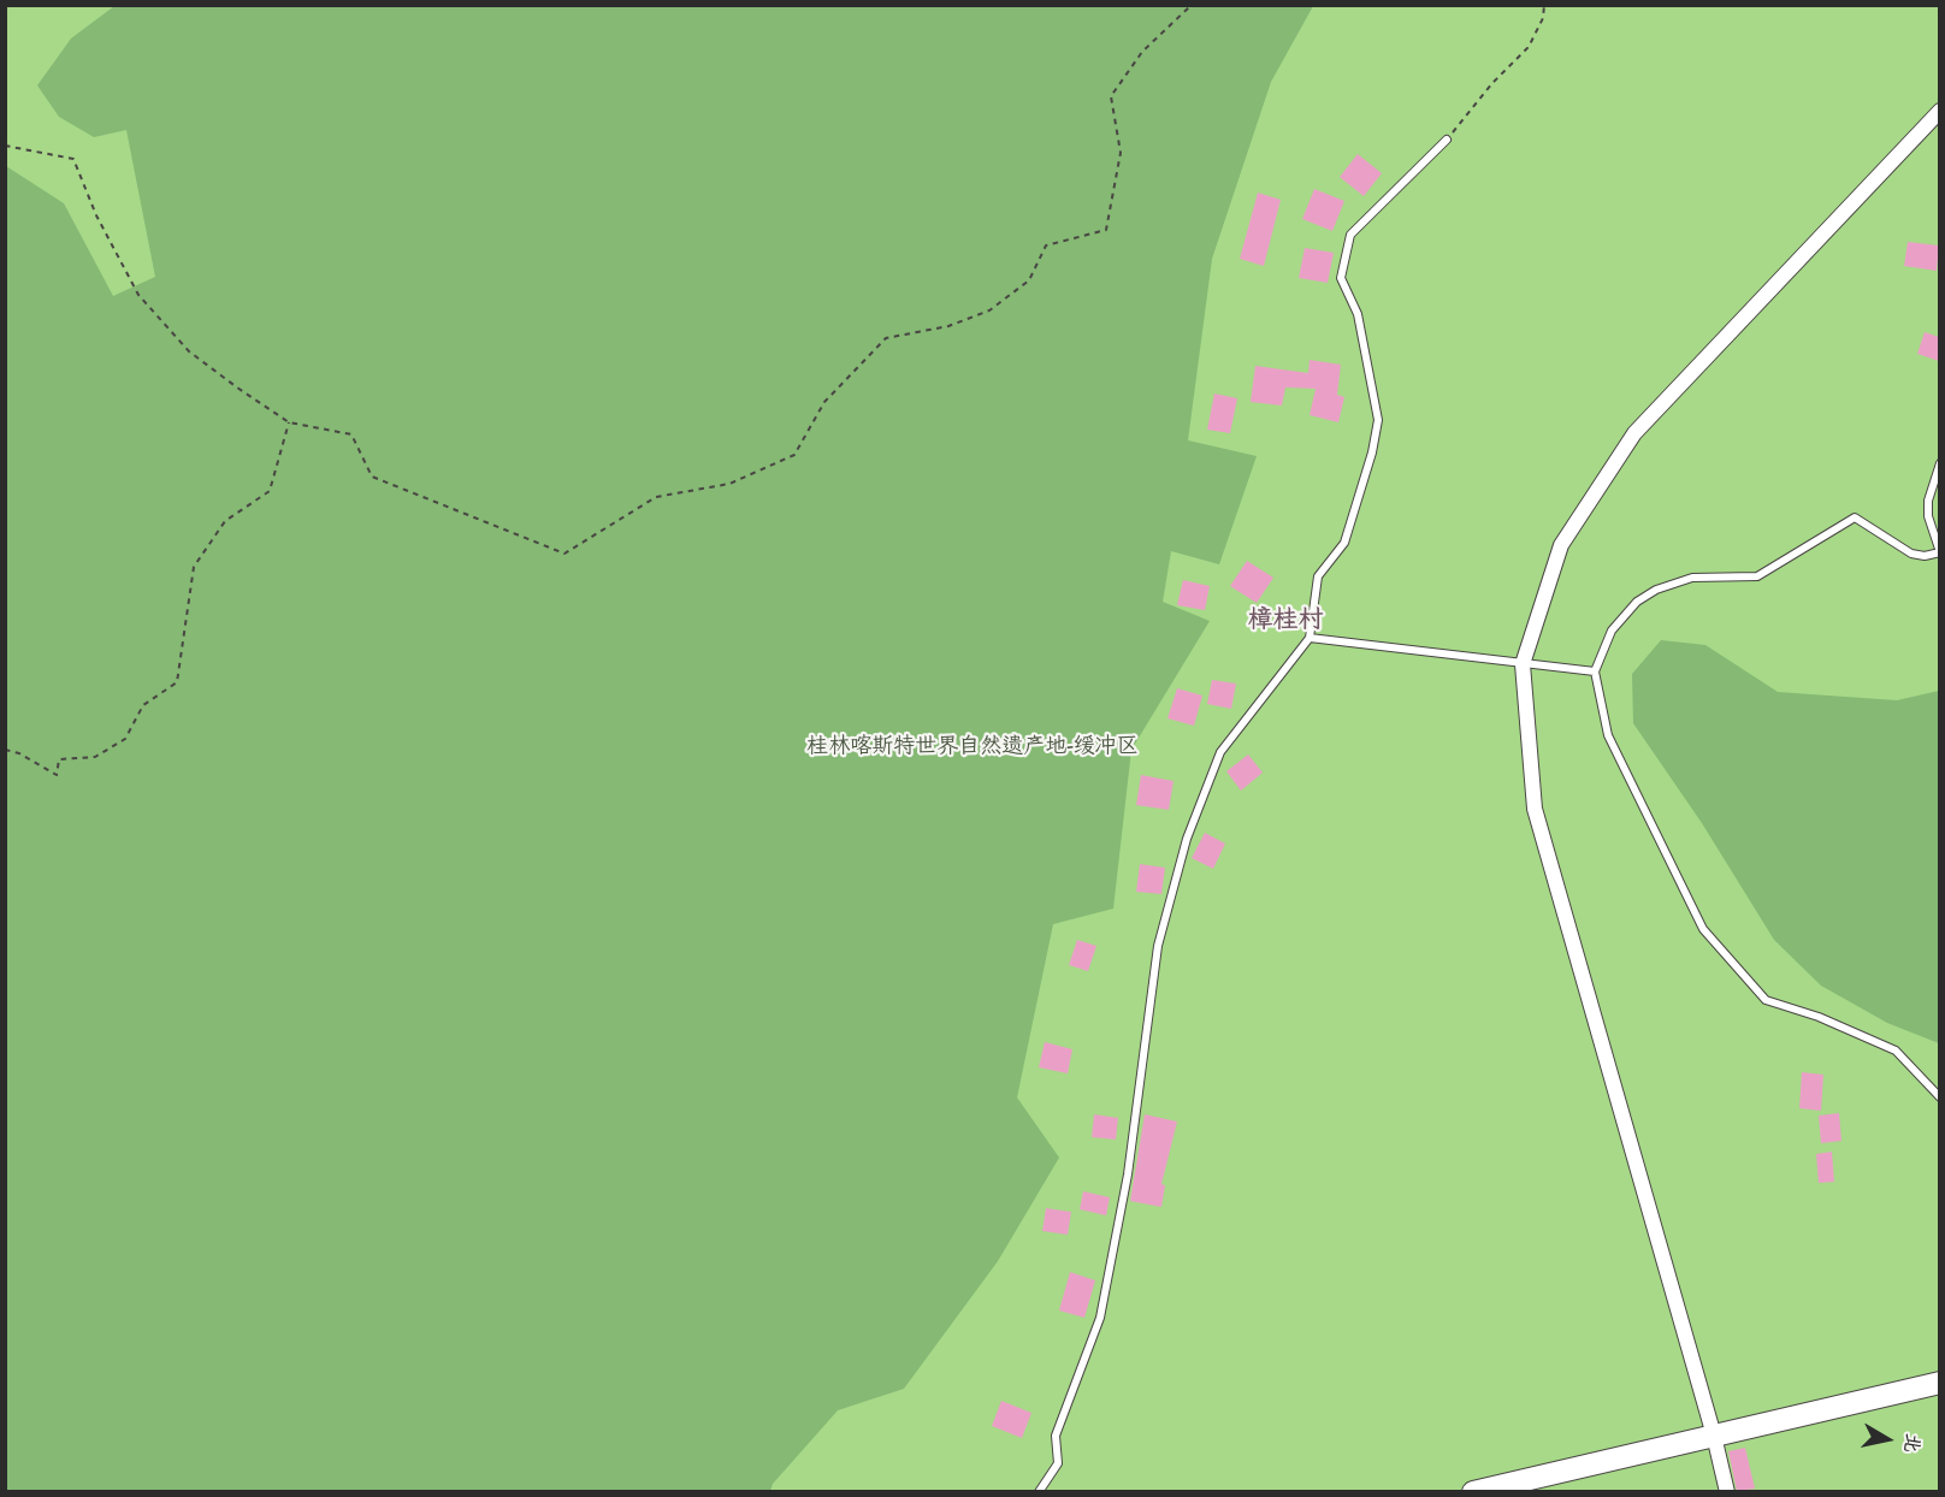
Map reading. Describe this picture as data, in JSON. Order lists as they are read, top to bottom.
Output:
{
  "districts": ["樟桂村"],
  "parks": ["桂林喀斯特世界自然遗产地-缓冲区"],
  "north": "right"
}
